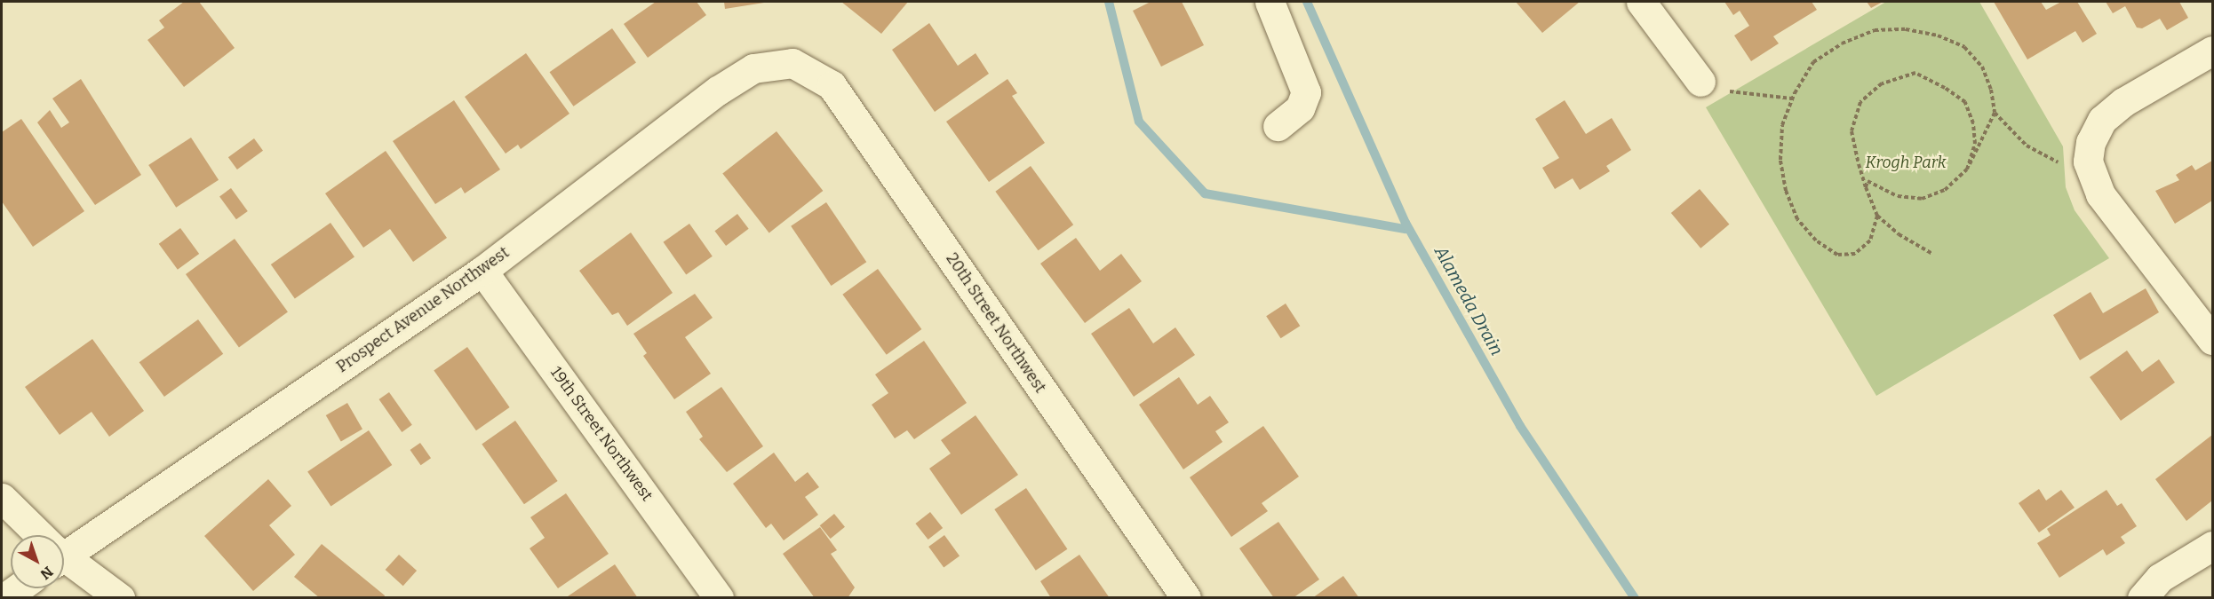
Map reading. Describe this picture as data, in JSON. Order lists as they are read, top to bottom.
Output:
{
  "streets": {
    "street": ["Prospect Avenue Northwest", "20th Street Northwest", "19th Street Northwest"]
  },
  "crossings": [
    ["Prospect Avenue Northwest", "20th Street Northwest"],
    ["Prospect Avenue Northwest", "19th Street Northwest"]
  ],
  "water": ["Alameda Drain"],
  "parks": ["Krogh Park"],
  "north": "bottom right"
}
